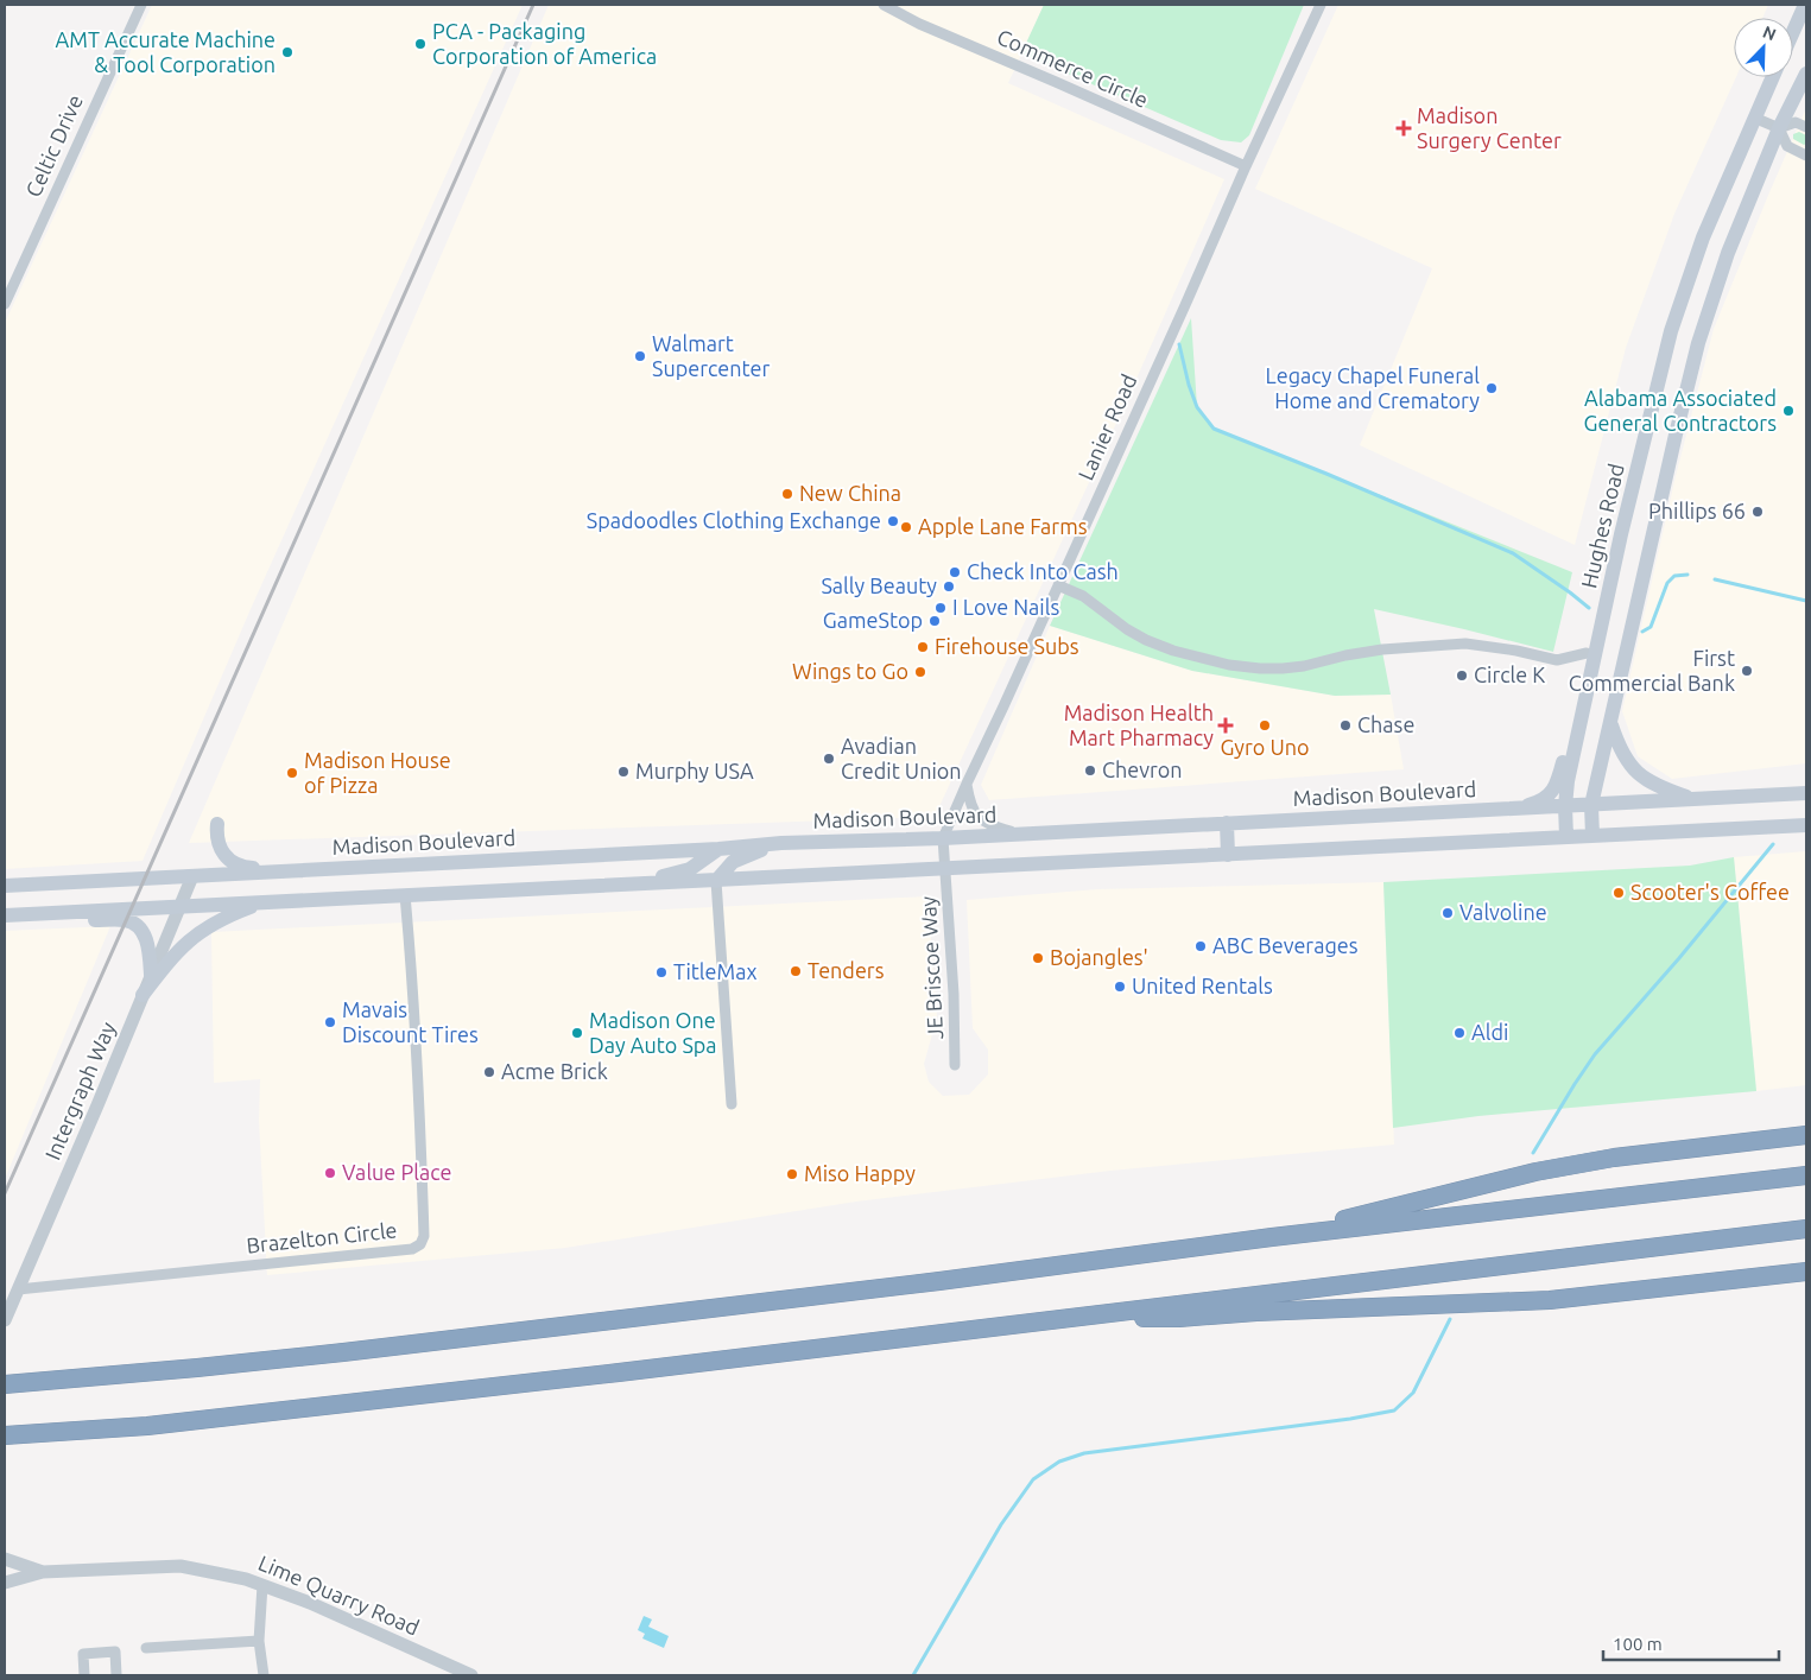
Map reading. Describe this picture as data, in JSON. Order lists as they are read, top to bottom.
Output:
{
  "streets": {
    "main road": ["Hughes Road", "Madison Boulevard"],
    "street": [
      "Commerce Circle",
      "Celtic Drive",
      "Lanier Road",
      "JE Briscoe Way",
      "Intergraph Way",
      "Brazelton Circle",
      "Lime Quarry Road"
    ]
  },
  "crossings": [
    ["Commerce Circle", "Lanier Road"],
    ["Lanier Road", "Madison Boulevard"],
    ["Hughes Road", "Madison Boulevard"],
    ["Madison Boulevard", "Intergraph Way"],
    ["Intergraph Way", "Brazelton Circle"]
  ],
  "places": {
    "other": [
      "PCA - Packaging Corporation of America",
      "AMT Accurate Machine & Tool Corporation",
      "Walmart Supercenter",
      "Legacy Chapel Funeral Home and Crematory",
      "Alabama Associated General Contractors",
      "New China",
      "Phillips 66",
      "Spadoodles Clothing Exchange",
      "Apple Lane Farms",
      "Check Into Cash",
      "Sally Beauty",
      "I Love Nails",
      "GameStop",
      "Firehouse Subs",
      "First Commercial Bank",
      "Wings to Go",
      "Circle K",
      "Gyro Uno",
      "Chase",
      "Avadian Credit Union",
      "Chevron",
      "Murphy USA",
      "Madison House of Pizza",
      "Scooter's Coffee",
      "Valvoline",
      "ABC Beverages",
      "Bojangles'",
      "Tenders",
      "TitleMax",
      "United Rentals",
      "Mavais Discount Tires",
      "Madison One Day Auto Spa",
      "Aldi",
      "Acme Brick",
      "Value Place",
      "Miso Happy"
    ],
    "health": ["Madison Surgery Center", "Madison Health Mart Pharmacy"]
  },
  "scale_bar": "100 m",
  "north": "top right"
}
